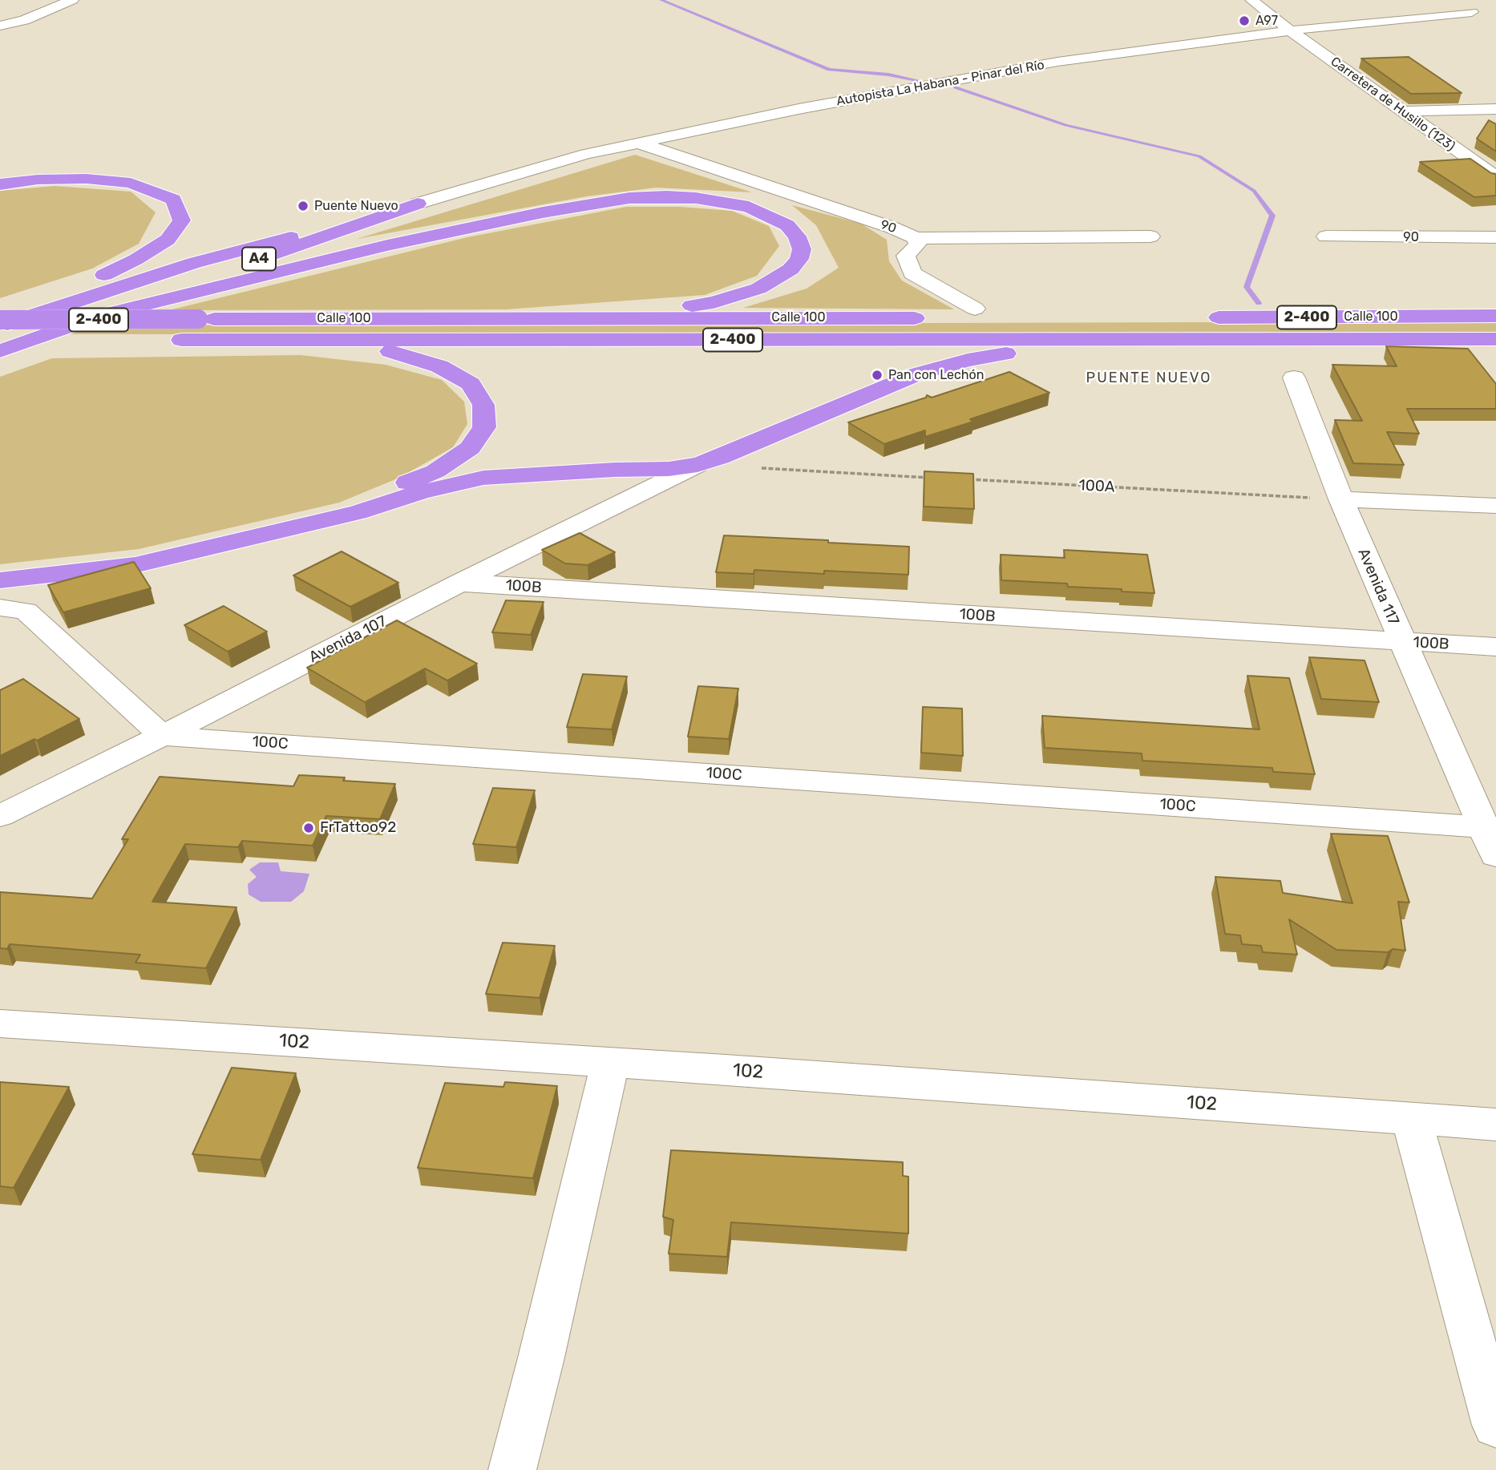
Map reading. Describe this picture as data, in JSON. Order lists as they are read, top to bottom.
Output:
{
  "streets": {
    "highway": [
      "Autopista La Habana - Pinar del Río",
      "A4",
      "Calle 100",
      "2-400"
    ],
    "street": [
      "Carretera de Husillo (123)",
      "90",
      "100B",
      "Avenida 117",
      "Avenida 107",
      "100C",
      "102"
    ],
    "path": ["100A"]
  },
  "crossings": [
    ["Autopista La Habana - Pinar del Río", "Carretera de Husillo (123)"],
    ["Autopista La Habana - Pinar del Río", "90"],
    ["Autopista La Habana - Pinar del Río", "A4"],
    ["Autopista La Habana - Pinar del Río", "2-400"],
    ["100A", "Avenida 117"],
    ["100B", "Avenida 117"],
    ["100B", "Avenida 107"],
    ["Avenida 117", "100C"],
    ["Avenida 107", "100C"]
  ],
  "districts": ["PUENTE NUEVO"],
  "places": [
    "A97",
    "Puente Nuevo",
    "Pan con Lechón",
    "FrTattoo92"
  ]
}
